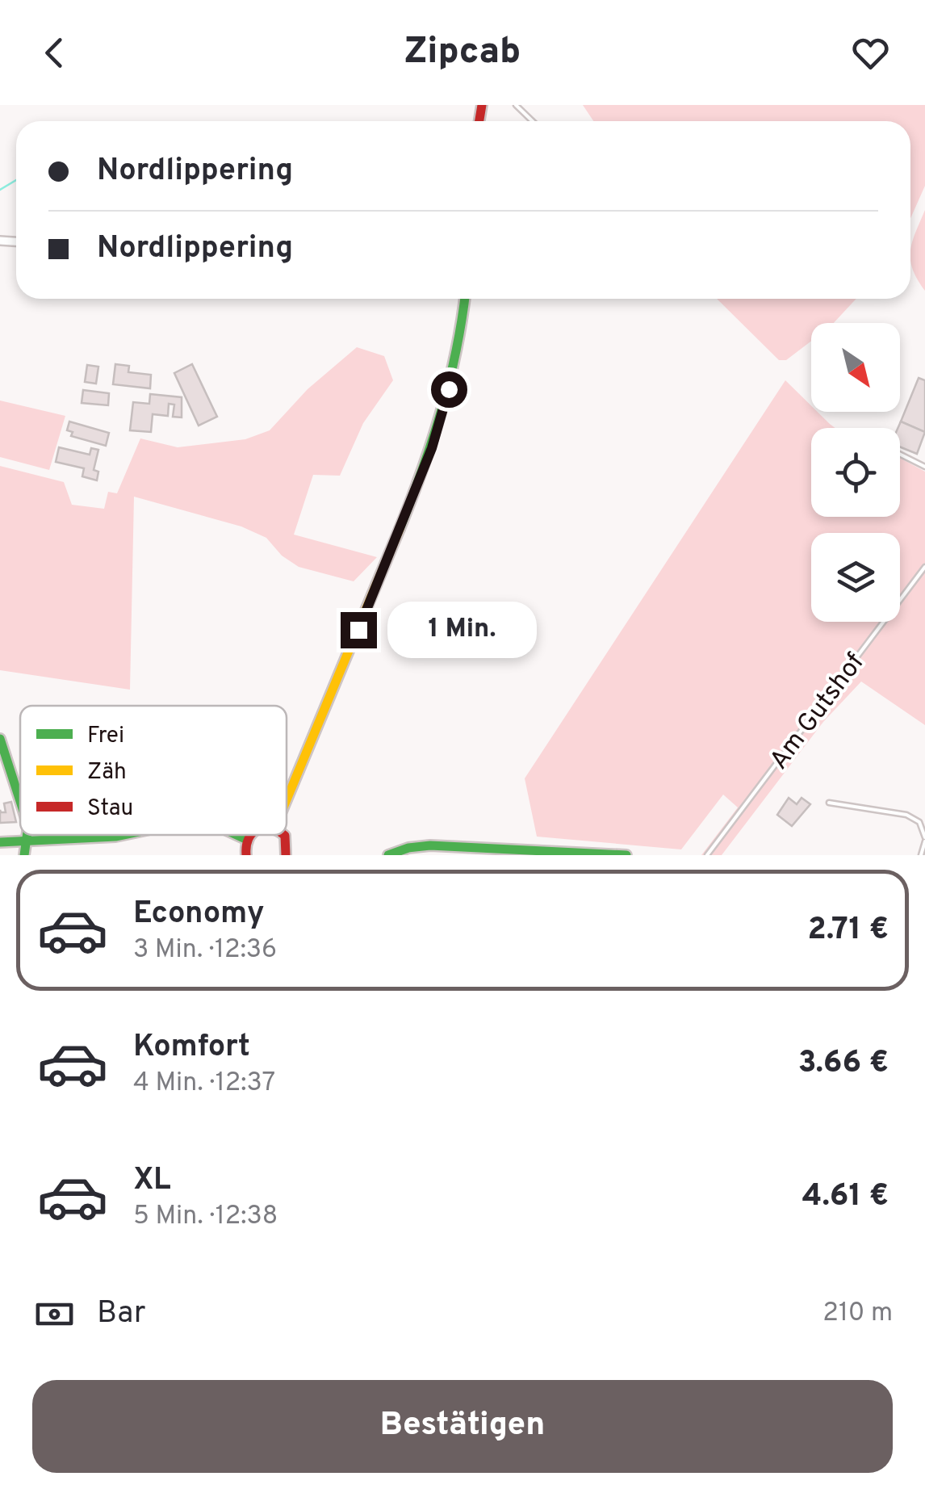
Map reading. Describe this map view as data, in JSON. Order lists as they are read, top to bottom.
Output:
{
  "streets": {
    "lane": ["Am Gutshof"]
  },
  "legend": ["Frei", "Zäh", "Stau"],
  "north": "bottom right",
  "page": {
    "header": "Zipcab",
    "banner": ["Nordlippering", "Nordlippering"],
    "bubble": "1 Min.",
    "list": [
      {
        "name": "Economy",
        "note": "3 Min. · 12:36",
        "value": "2.71 €"
      },
      {
        "name": "Komfort",
        "note": "4 Min. · 12:37",
        "value": "3.66 €"
      },
      {
        "name": "XL",
        "note": "5 Min. · 12:38",
        "value": "4.61 €"
      }
    ],
    "pay": ["Bar", "210 m"],
    "buttons": "Bestätigen"
  }
}
